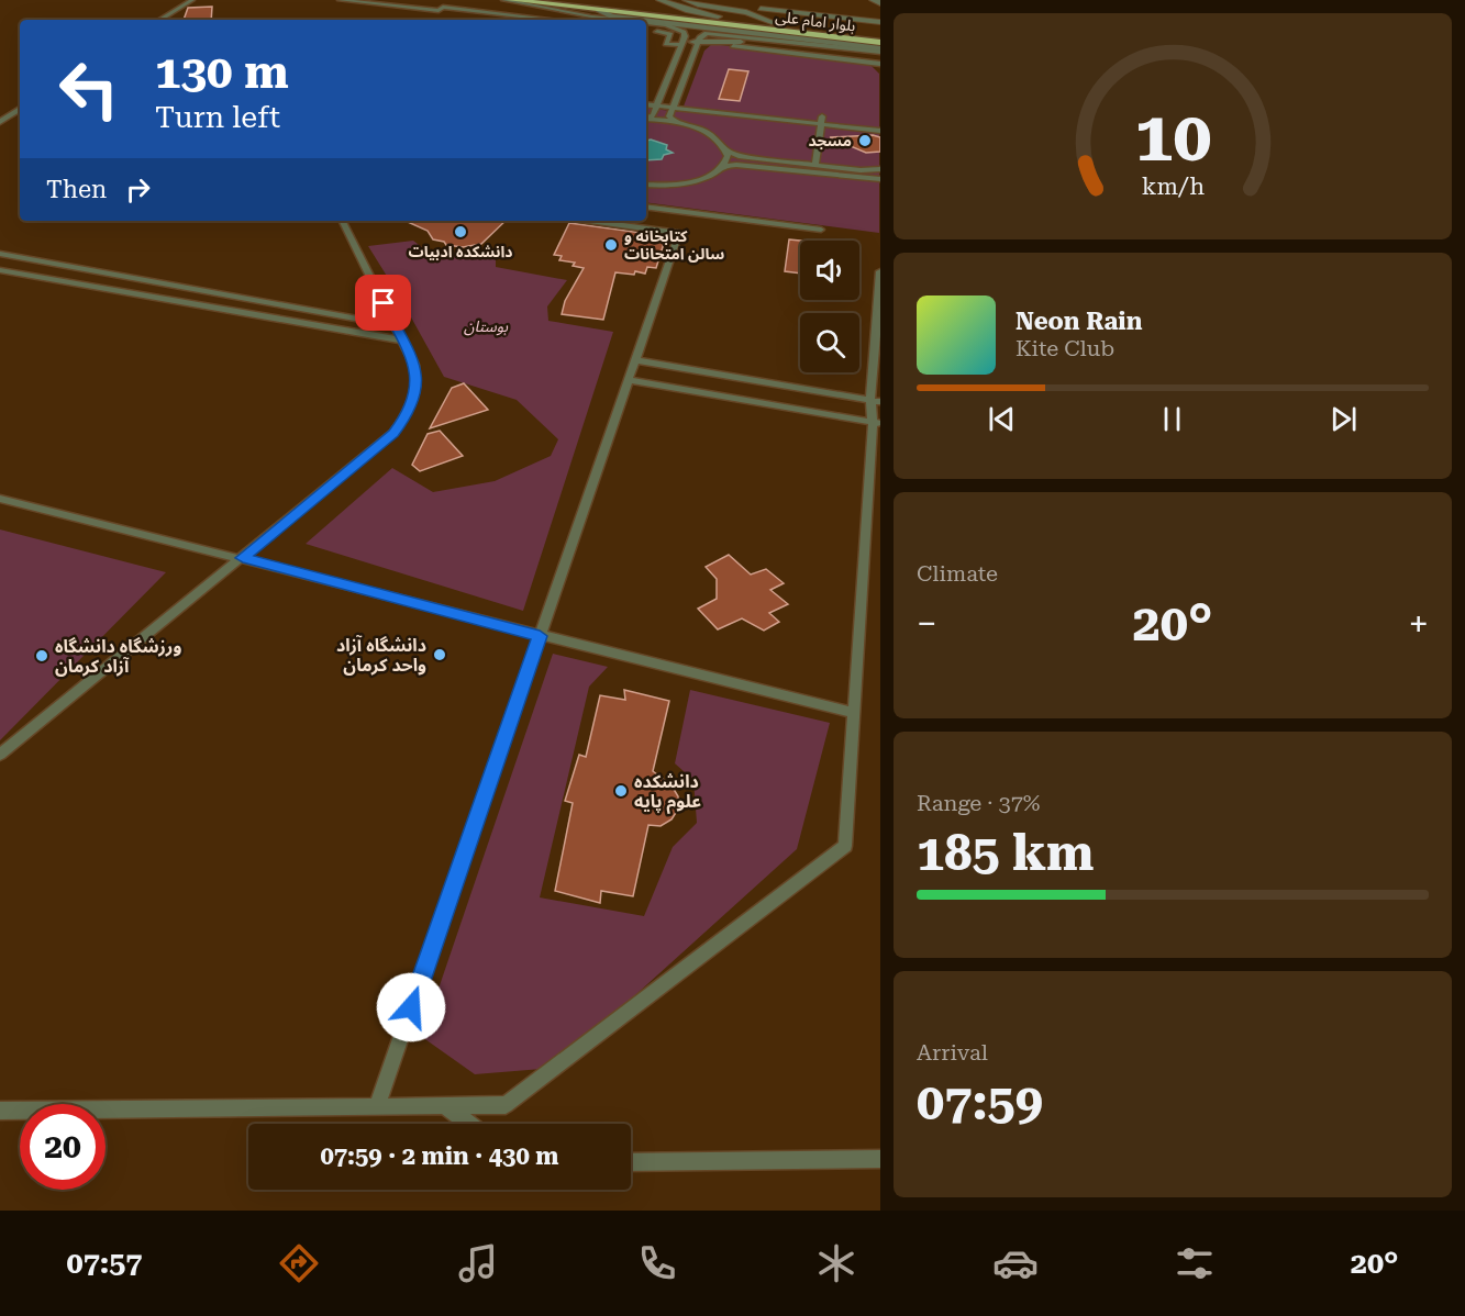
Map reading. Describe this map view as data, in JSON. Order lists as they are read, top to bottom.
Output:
{
  "streets": {
    "highway": ["بلوار امام علی"]
  },
  "parks": ["بوستان"],
  "places": [
    "مسجد",
    "دانشکده ادبیات",
    "کتابخانه و سالن امتحانات",
    "دانشگاه آزاد واحد کرمان",
    "ورزشگاه دانشگاه آزاد کرمان",
    "دانشکده علوم پایه"
  ],
  "page": {
    "turn": ["130 m", "Turn left"],
    "then": "Then",
    "song": ["Neon Rain", "Kite Club"],
    "tile": [
      "Climate",
      ["Range · 37%", "185 km"],
      ["Arrival", "07:59"]
    ],
    "heat": ["−", "20°", "+"],
    "limit": "20",
    "trip": "07:59 · 2 min · 430 m",
    "tabs": ["07:57", "20°"],
    "gauge": ["10", "km/h"]
  }
}
